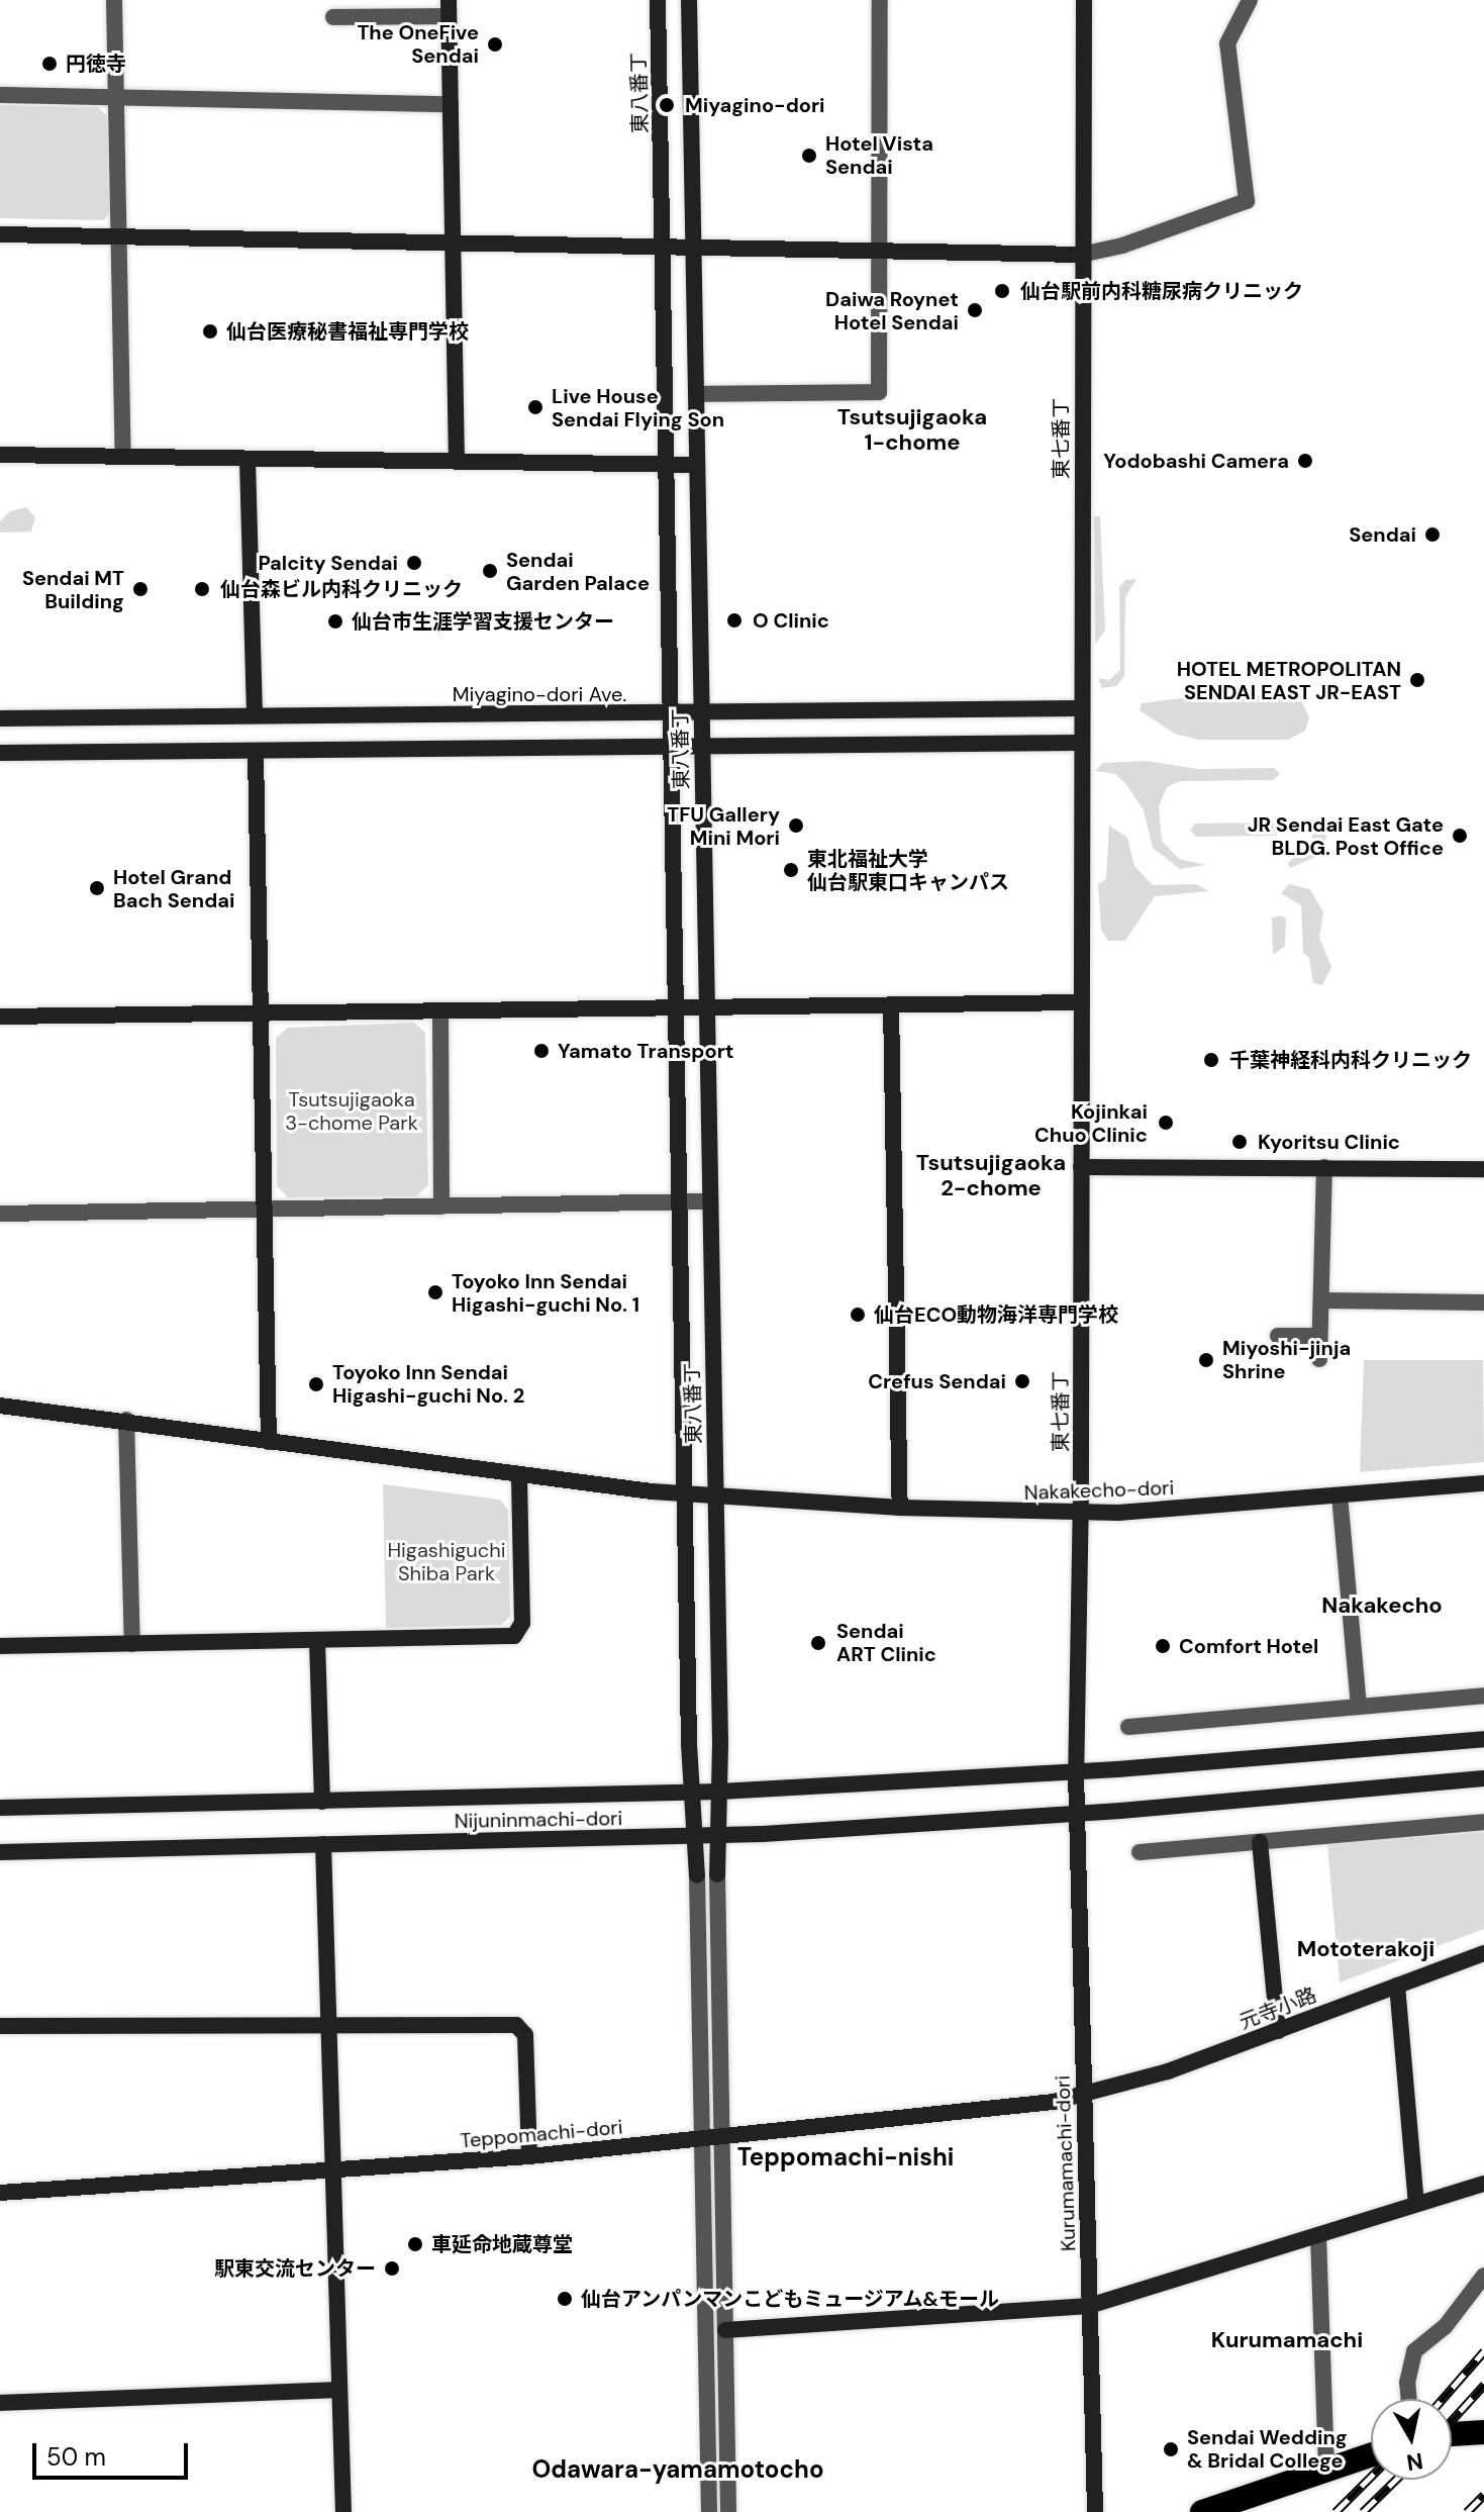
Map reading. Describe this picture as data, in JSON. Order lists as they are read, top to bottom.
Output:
{
  "streets": {
    "street": [
      "東八番丁",
      "東七番丁",
      "Miyagino-dori Ave.",
      "Nakakecho-dori",
      "Nijuninmachi-dori",
      "元寺小路",
      "Teppomachi-dori",
      "Kurumamachi-dori"
    ]
  },
  "crossings": [
    ["東八番丁", "Miyagino-dori Ave."],
    ["東八番丁", "Nakakecho-dori"],
    ["東八番丁", "Nijuninmachi-dori"],
    ["東八番丁", "Teppomachi-dori"],
    ["東七番丁", "Miyagino-dori Ave."],
    ["東七番丁", "Nakakecho-dori"],
    ["東七番丁", "Nijuninmachi-dori"],
    ["東七番丁", "Kurumamachi-dori"],
    ["Nijuninmachi-dori", "Kurumamachi-dori"],
    ["元寺小路", "Teppomachi-dori"],
    ["元寺小路", "Kurumamachi-dori"],
    ["Teppomachi-dori", "Kurumamachi-dori"]
  ],
  "districts": [
    "Tsutsujigaoka 1-chome",
    "Tsutsujigaoka 2-chome",
    "Nakakecho",
    "Mototerakoji",
    "Teppomachi-nishi",
    "Kurumamachi",
    "Odawara-yamamotocho"
  ],
  "parks": ["Tsutsujigaoka 3-chome Park", "Higashiguchi Shiba Park"],
  "places": [
    "The OneFive Sendai",
    "円徳寺",
    "Miyagino-dori",
    "Hotel Vista Sendai",
    "仙台駅前内科糖尿病クリニック",
    "Daiwa Roynet Hotel Sendai",
    "仙台医療秘書福祉専門学校",
    "Live House Sendai Flying Son",
    "Yodobashi Camera",
    "Sendai",
    "Palcity Sendai",
    "Sendai Garden Palace",
    "Sendai MT Building",
    "仙台森ビル内科クリニック",
    "O Clinic",
    "仙台市生涯学習支援センター",
    "HOTEL METROPOLITAN SENDAI EAST JR-EAST",
    "TFU Gallery Mini Mori",
    "JR Sendai East Gate BLDG. Post Office",
    "東北福祉大学 仙台駅東口キャンパス",
    "Hotel Grand Bach Sendai",
    "Yamato Transport",
    "千葉神経科内科クリニック",
    "Kojinkai Chuo Clinic",
    "Kyoritsu Clinic",
    "Toyoko Inn Sendai Higashi-guchi No. 1",
    "仙台ECO動物海洋専門学校",
    "Miyoshi-jinja Shrine",
    "Crefus Sendai",
    "Toyoko Inn Sendai Higashi-guchi No. 2",
    "Sendai ART Clinic",
    "Comfort Hotel",
    "車延命地蔵尊堂",
    "駅東交流センター",
    "仙台アンパンマンこどもミュージアム&モール",
    "Sendai Wedding & Bridal College"
  ],
  "scale_bar": "50 m",
  "north": "bottom"
}
